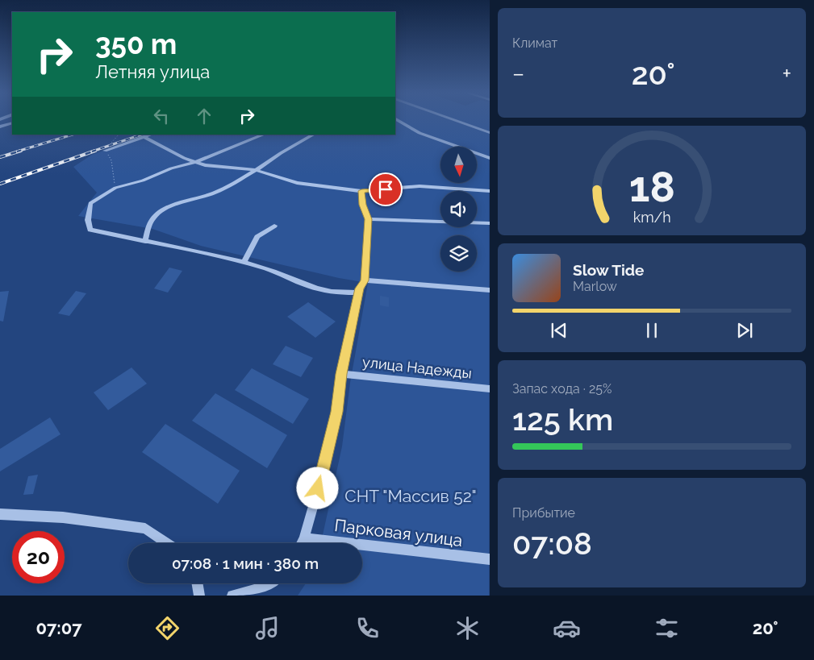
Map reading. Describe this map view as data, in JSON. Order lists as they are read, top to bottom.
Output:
{
  "streets": {
    "street": ["улица Надежды"],
    "lane": ["Парковая улица"]
  },
  "parks": ["СНТ \"Массив 52\""],
  "north": "bottom",
  "page": {
    "tile": [
      "Климат",
      ["Запас хода · 25%", "125 km"],
      ["Прибытие", "07:08"]
    ],
    "turn": ["350 m", "Летняя улица"],
    "heat": ["−", "20°", "+"],
    "song": ["Slow Tide", "Marlow"],
    "limit": "20",
    "trip": "07:08 · 1 мин · 380 m",
    "tabs": ["07:07", "20°"],
    "gauge": ["18", "km/h"]
  }
}
